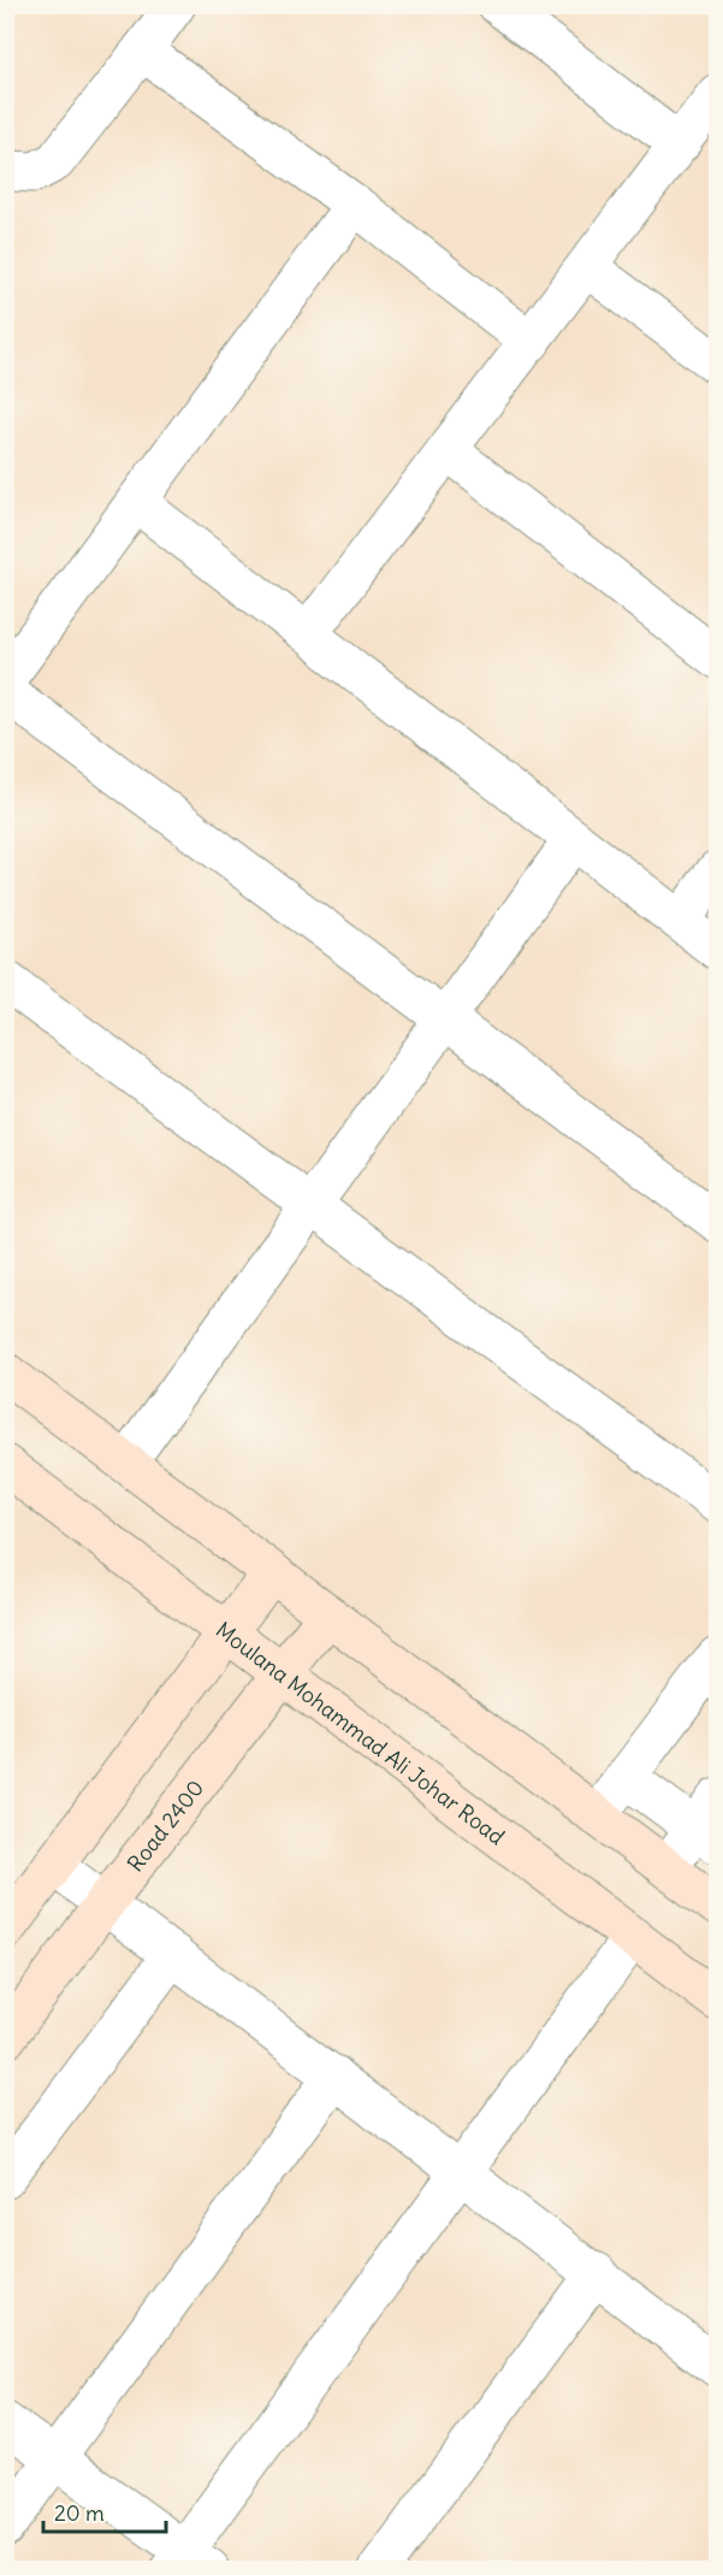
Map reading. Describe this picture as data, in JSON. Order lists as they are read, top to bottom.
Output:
{
  "streets": {
    "main road": ["Moulana Mohammad Ali Johar Road", "Road 2400"]
  },
  "crossings": [
    ["Moulana Mohammad Ali Johar Road", "Road 2400"]
  ],
  "scale_bar": "20 m"
}
